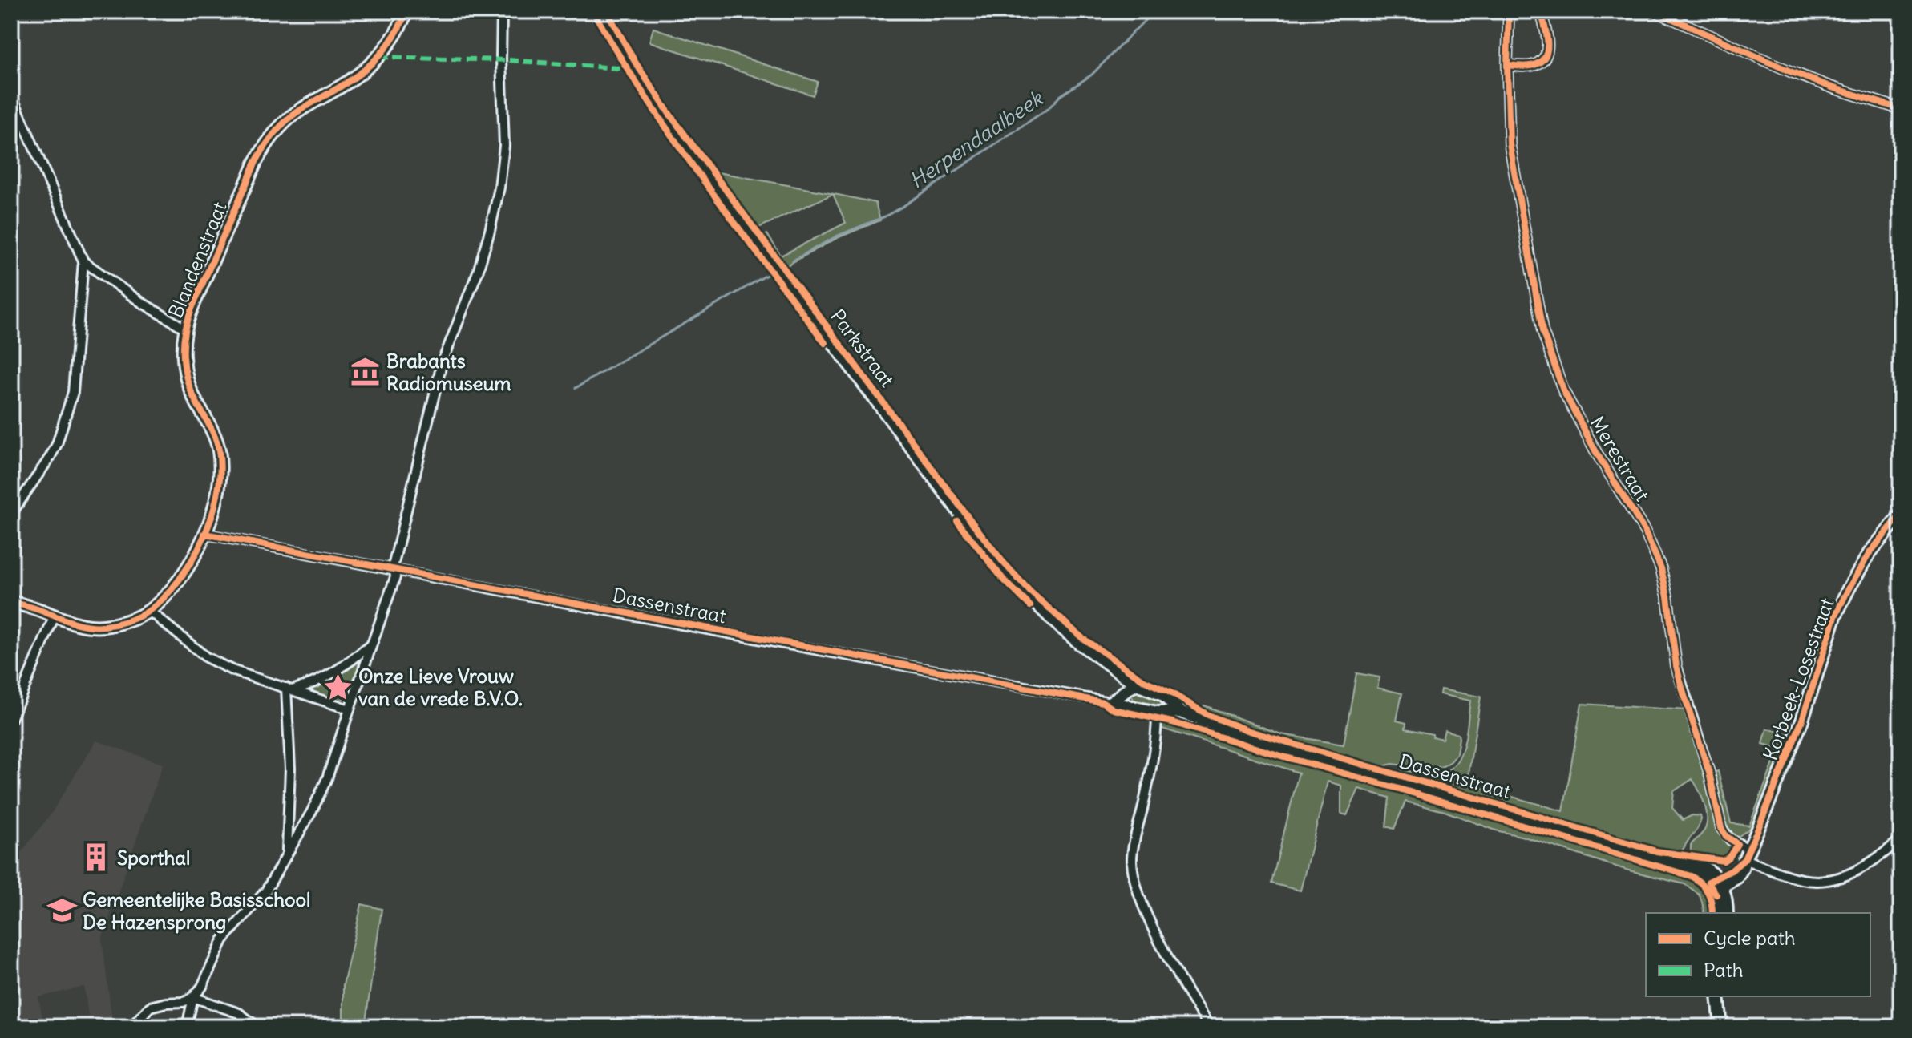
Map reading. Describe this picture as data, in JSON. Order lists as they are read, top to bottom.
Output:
{
  "streets": {
    "street": [
      "Blandenstraat",
      "Parkstraat",
      "Merestraat",
      "Dassenstraat",
      "Korbeek-Losestraat"
    ]
  },
  "crossings": [
    ["Blandenstraat", "Dassenstraat"],
    ["Parkstraat", "Dassenstraat"],
    ["Merestraat", "Korbeek-Losestraat"]
  ],
  "water": ["Herpendaalbeek"],
  "places": {
    "museum": ["Brabants Radiomuseum"],
    "place": ["Onze Lieve Vrouw van de vrede B.V.O."],
    "building": ["Sporthal"],
    "school or university": ["Gemeentelijke Basisschool De Hazensprong"]
  },
  "legend": ["Cycle path", "Path"]
}
